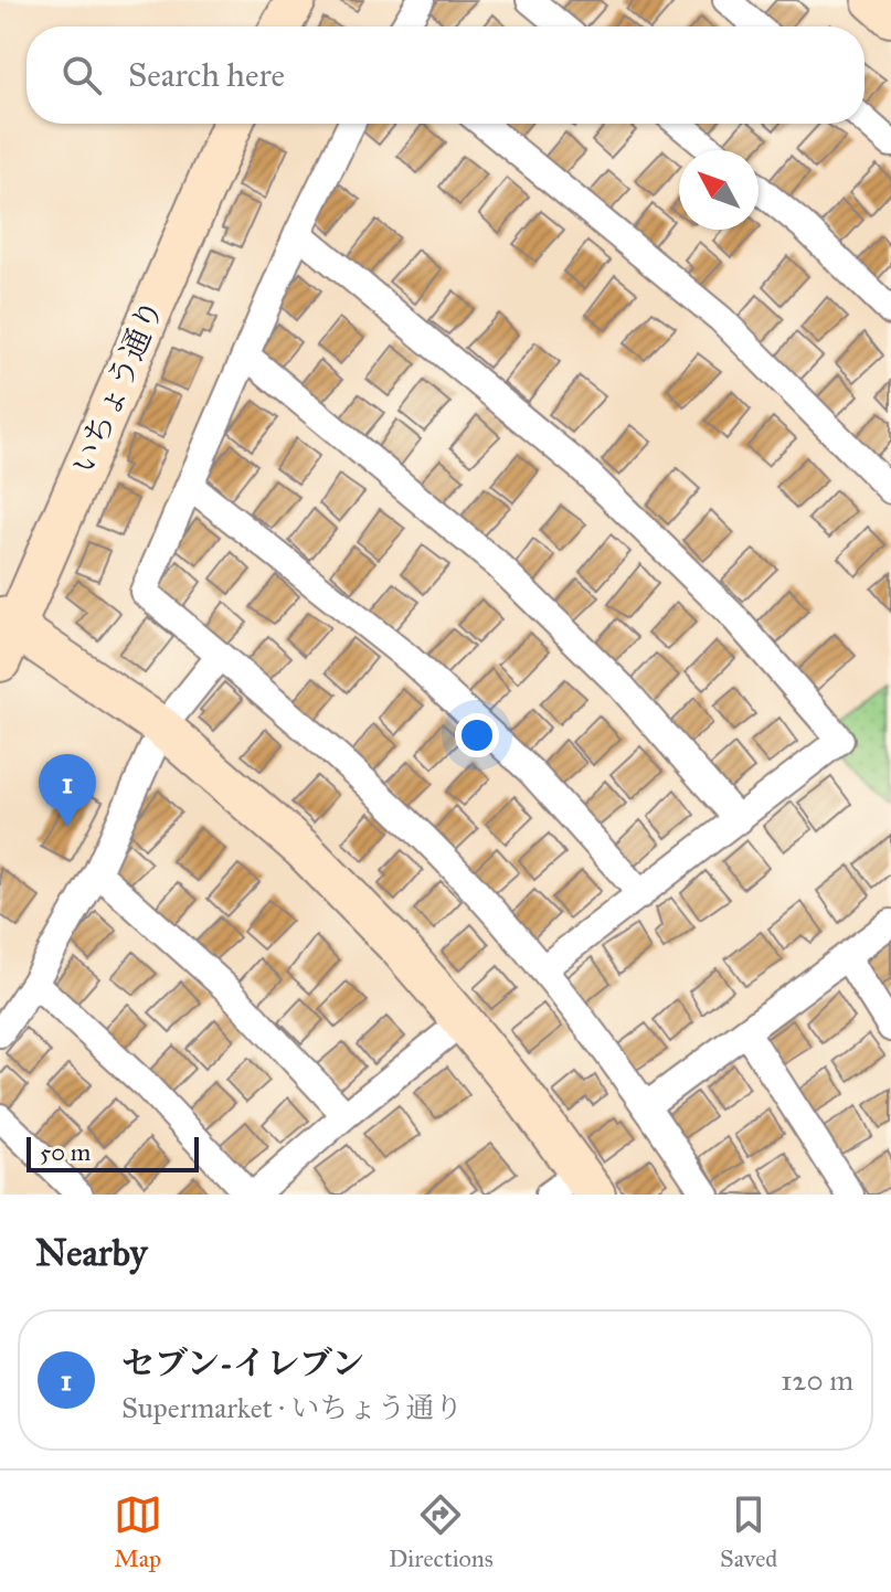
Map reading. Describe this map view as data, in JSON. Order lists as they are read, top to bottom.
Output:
{
  "streets": {
    "street": ["いちょう通り"]
  },
  "scale_bar": "50 m",
  "north": "top left",
  "page": {
    "search": "Search here",
    "pins": "1",
    "scale": "50 m",
    "heading": "Nearby",
    "list": [
      {
        "mark": "1",
        "name": "セブン-イレブン",
        "note": "Supermarket · いちょう通り",
        "value": "120 m"
      }
    ],
    "nav": ["Map", "Directions", "Saved"]
  }
}
